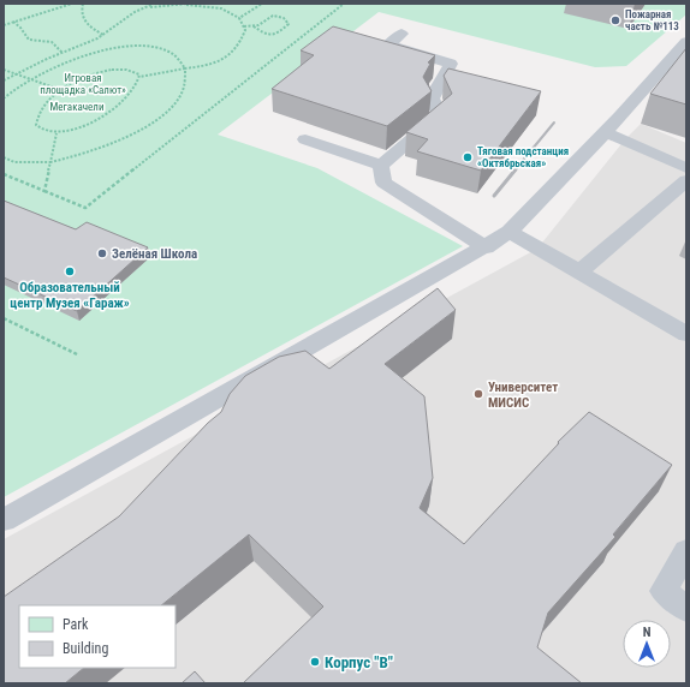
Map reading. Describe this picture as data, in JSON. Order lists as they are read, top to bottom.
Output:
{
  "parks": ["Игровая площадка «Салют»", "Мегакачели"],
  "places": [
    "Пожарная часть №113",
    "Тяговая подстанция «Октябрьская»",
    "Зелёная Школа",
    "Образовательный центр Музея «Гараж»",
    "Университет МИСИС",
    "Корпус \"В\""
  ],
  "legend": ["Park", "Building"],
  "north": "top"
}
